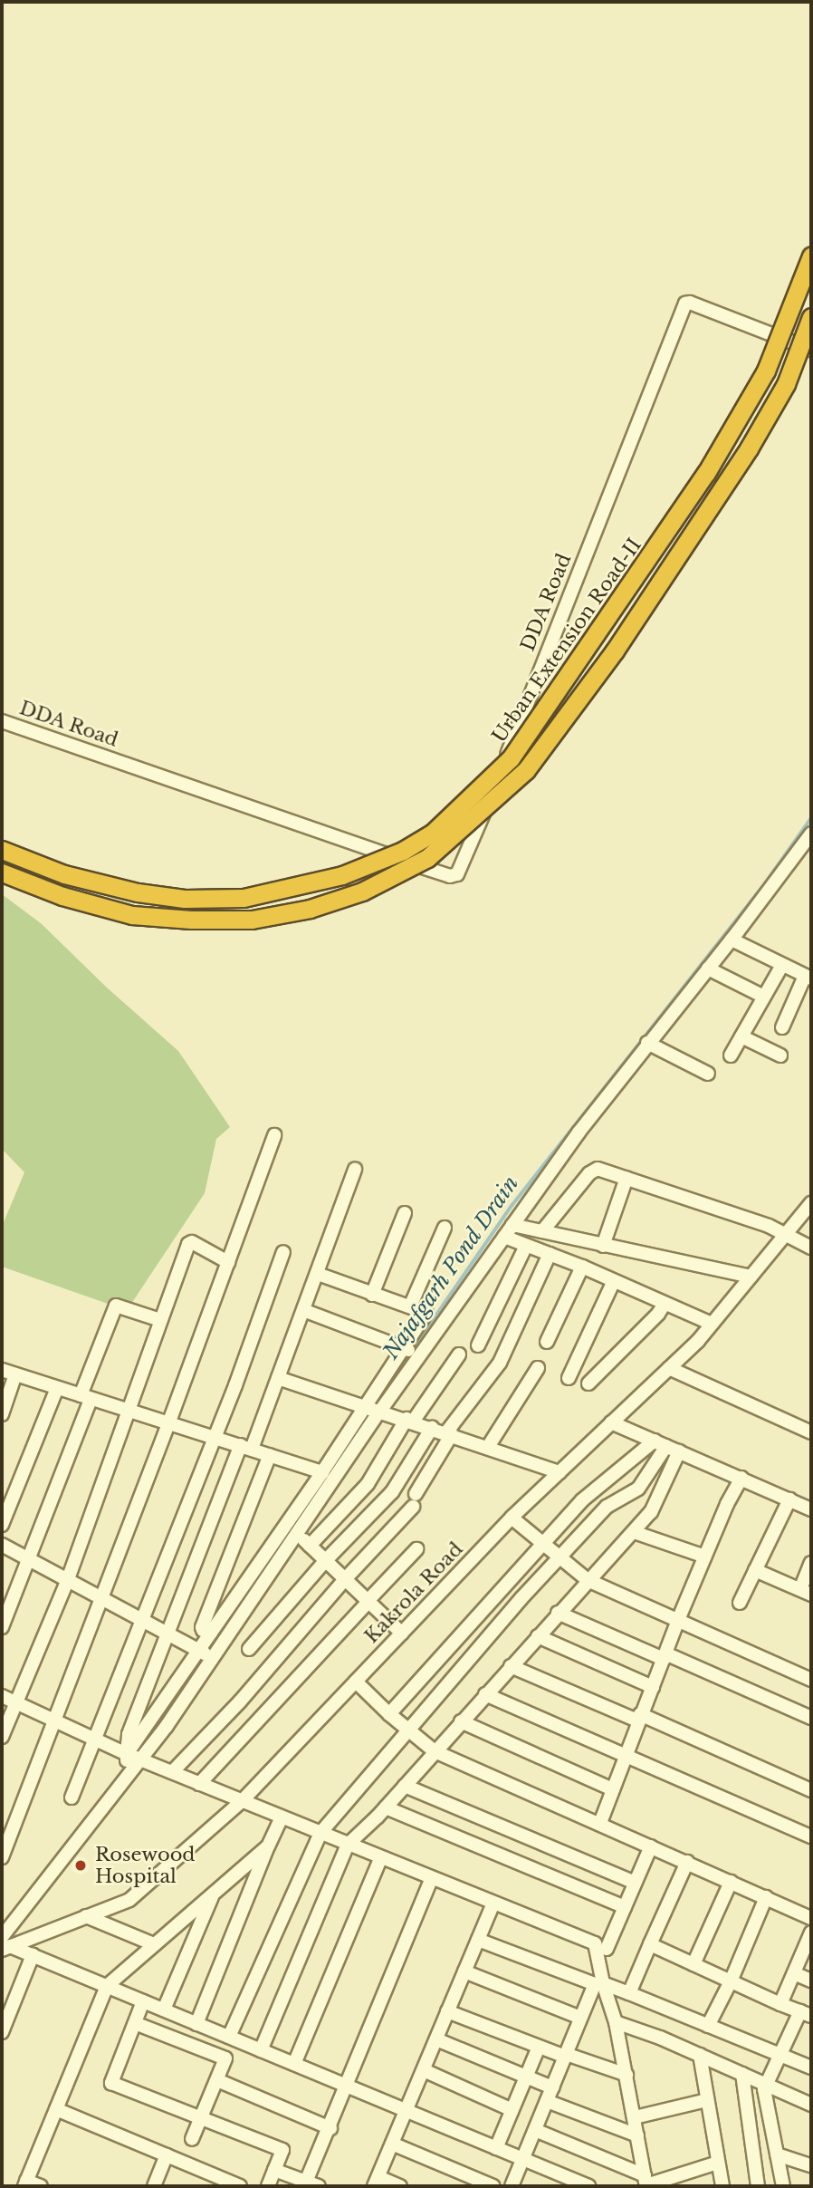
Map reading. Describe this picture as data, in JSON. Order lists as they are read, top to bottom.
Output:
{
  "streets": {
    "highway": ["Urban Extension Road-II"],
    "street": ["DDA Road", "Kakrola Road"]
  },
  "water": ["Najafgarh Pond Drain"],
  "places": ["Rosewood Hospital"]
}
